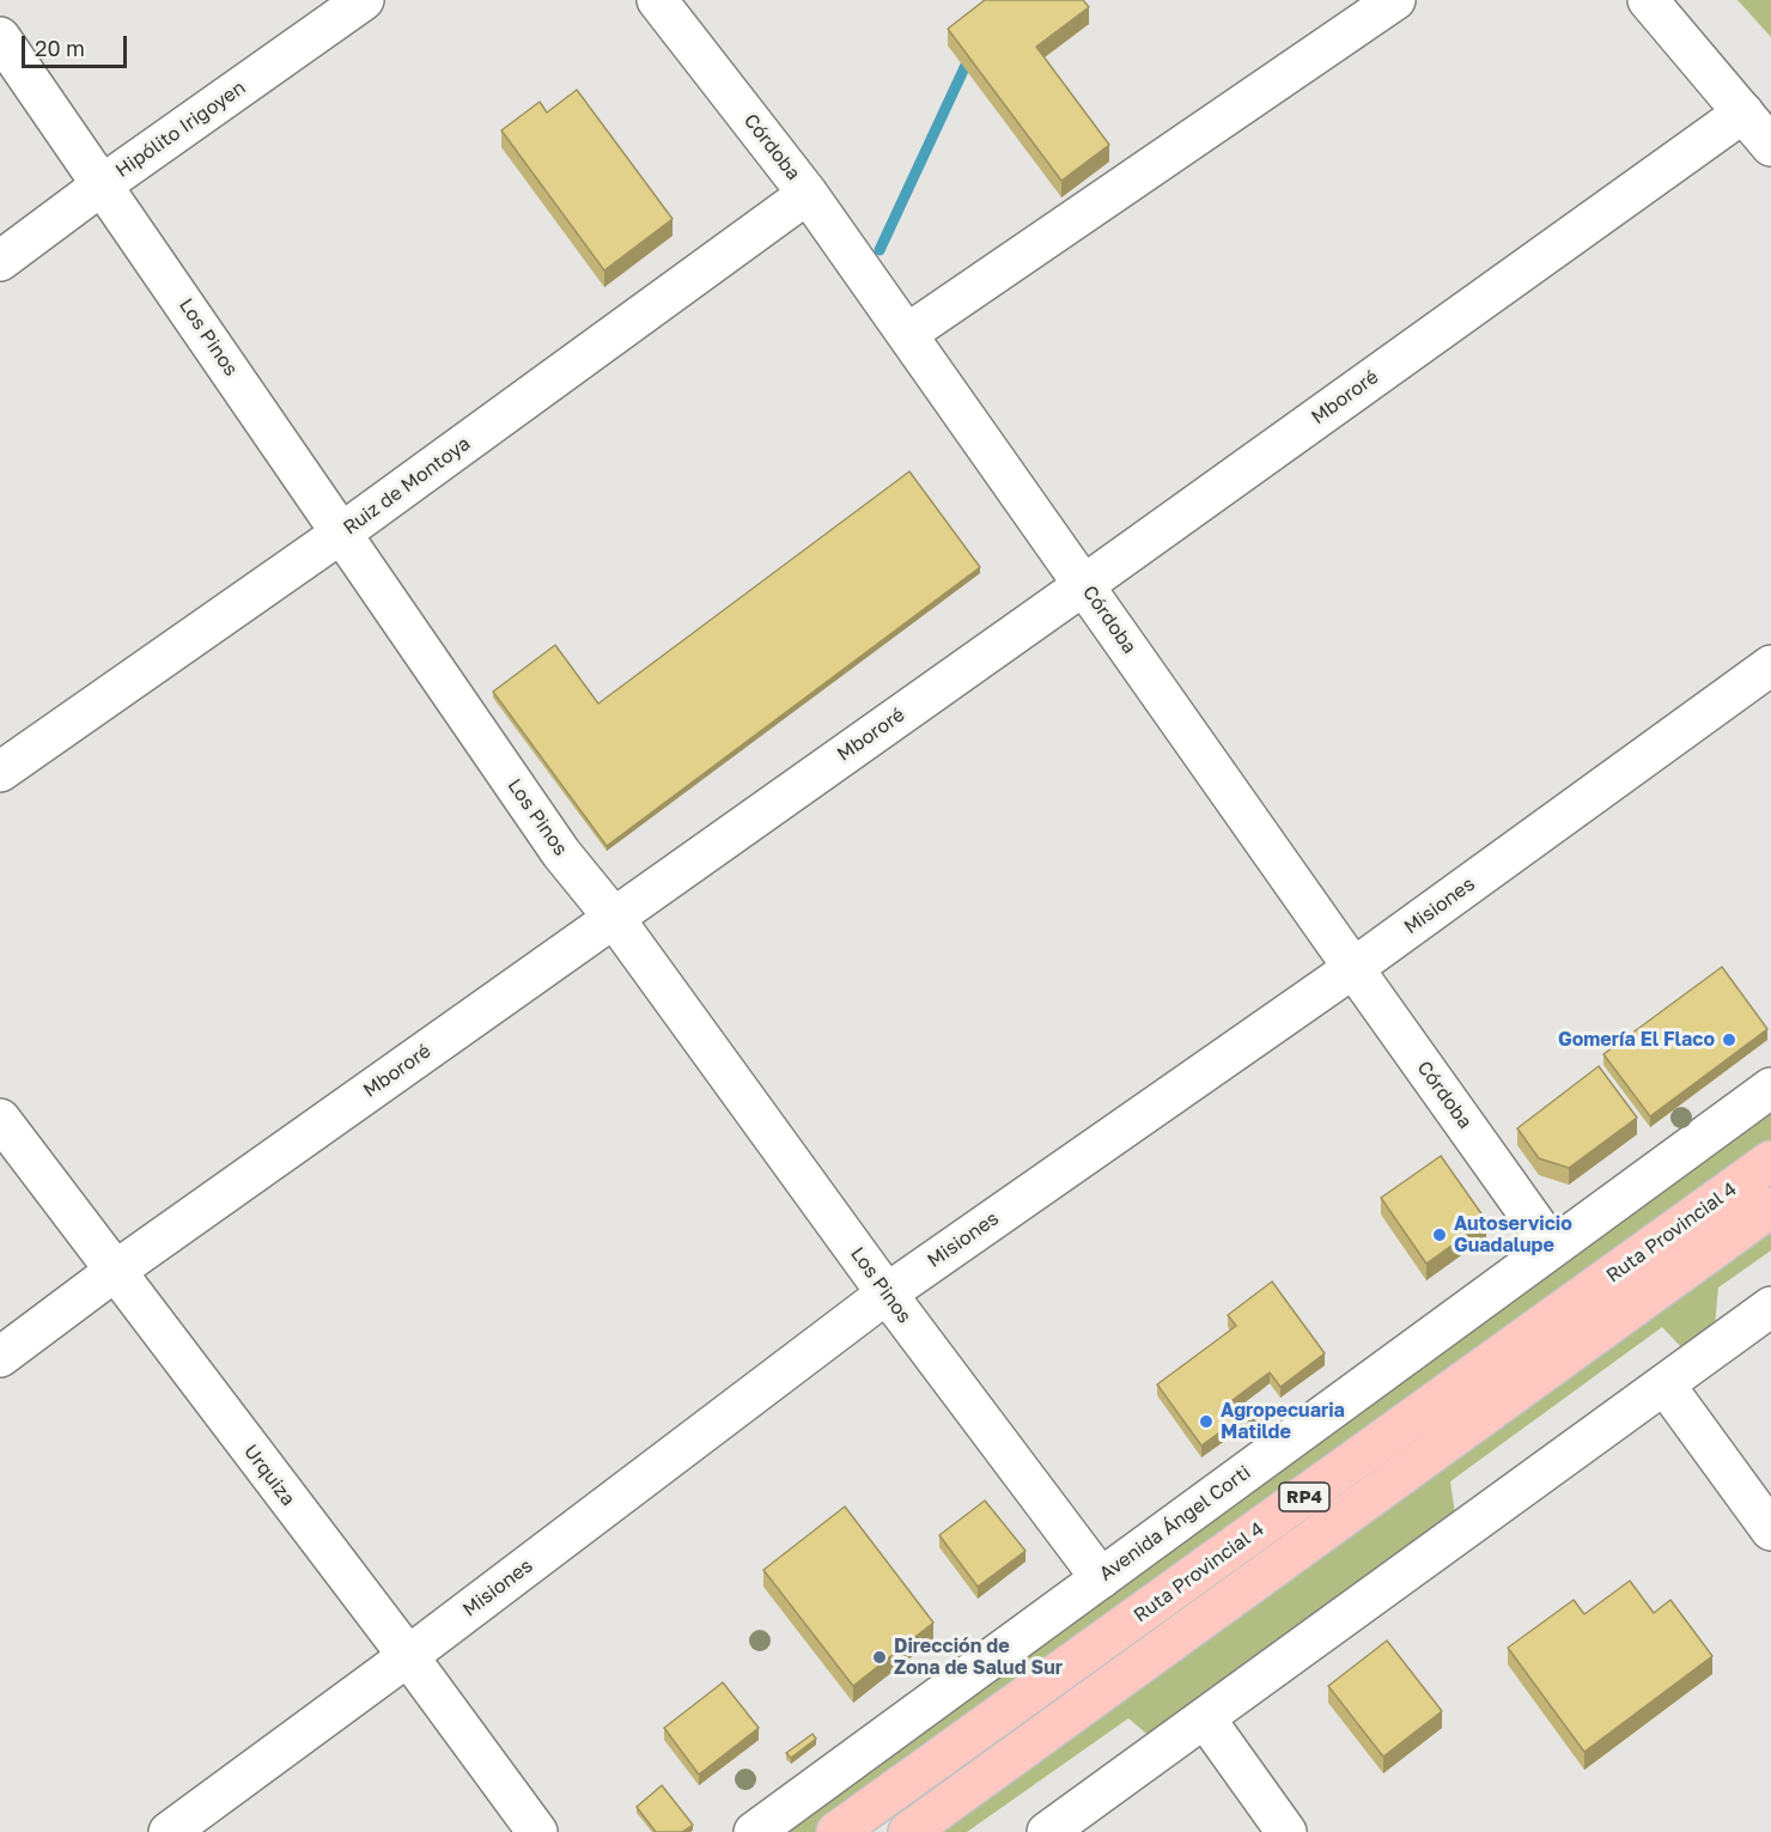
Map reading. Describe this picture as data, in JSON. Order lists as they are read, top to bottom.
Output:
{
  "streets": {
    "main road": ["Ruta Provincial 4", "RP4"],
    "street": [
      "Hipólito Irigoyen",
      "Córdoba",
      "Los Pinos",
      "Mbororé",
      "Ruiz de Montoya",
      "Misiones",
      "Urquiza",
      "Avenida Ángel Corti"
    ]
  },
  "crossings": [
    ["Hipólito Irigoyen", "Los Pinos"],
    ["Córdoba", "Mbororé"],
    ["Córdoba", "Ruiz de Montoya"],
    ["Córdoba", "Misiones"],
    ["Córdoba", "Avenida Ángel Corti"],
    ["Los Pinos", "Mbororé"],
    ["Los Pinos", "Ruiz de Montoya"],
    ["Los Pinos", "Misiones"],
    ["Los Pinos", "Avenida Ángel Corti"],
    ["Mbororé", "Urquiza"],
    ["Misiones", "Urquiza"]
  ],
  "places": [
    "Gomería El Flaco",
    "Autoservicio Guadalupe",
    "Agropecuaria Matilde",
    "Dirección de Zona de Salud Sur"
  ],
  "scale_bar": "20 m"
}
